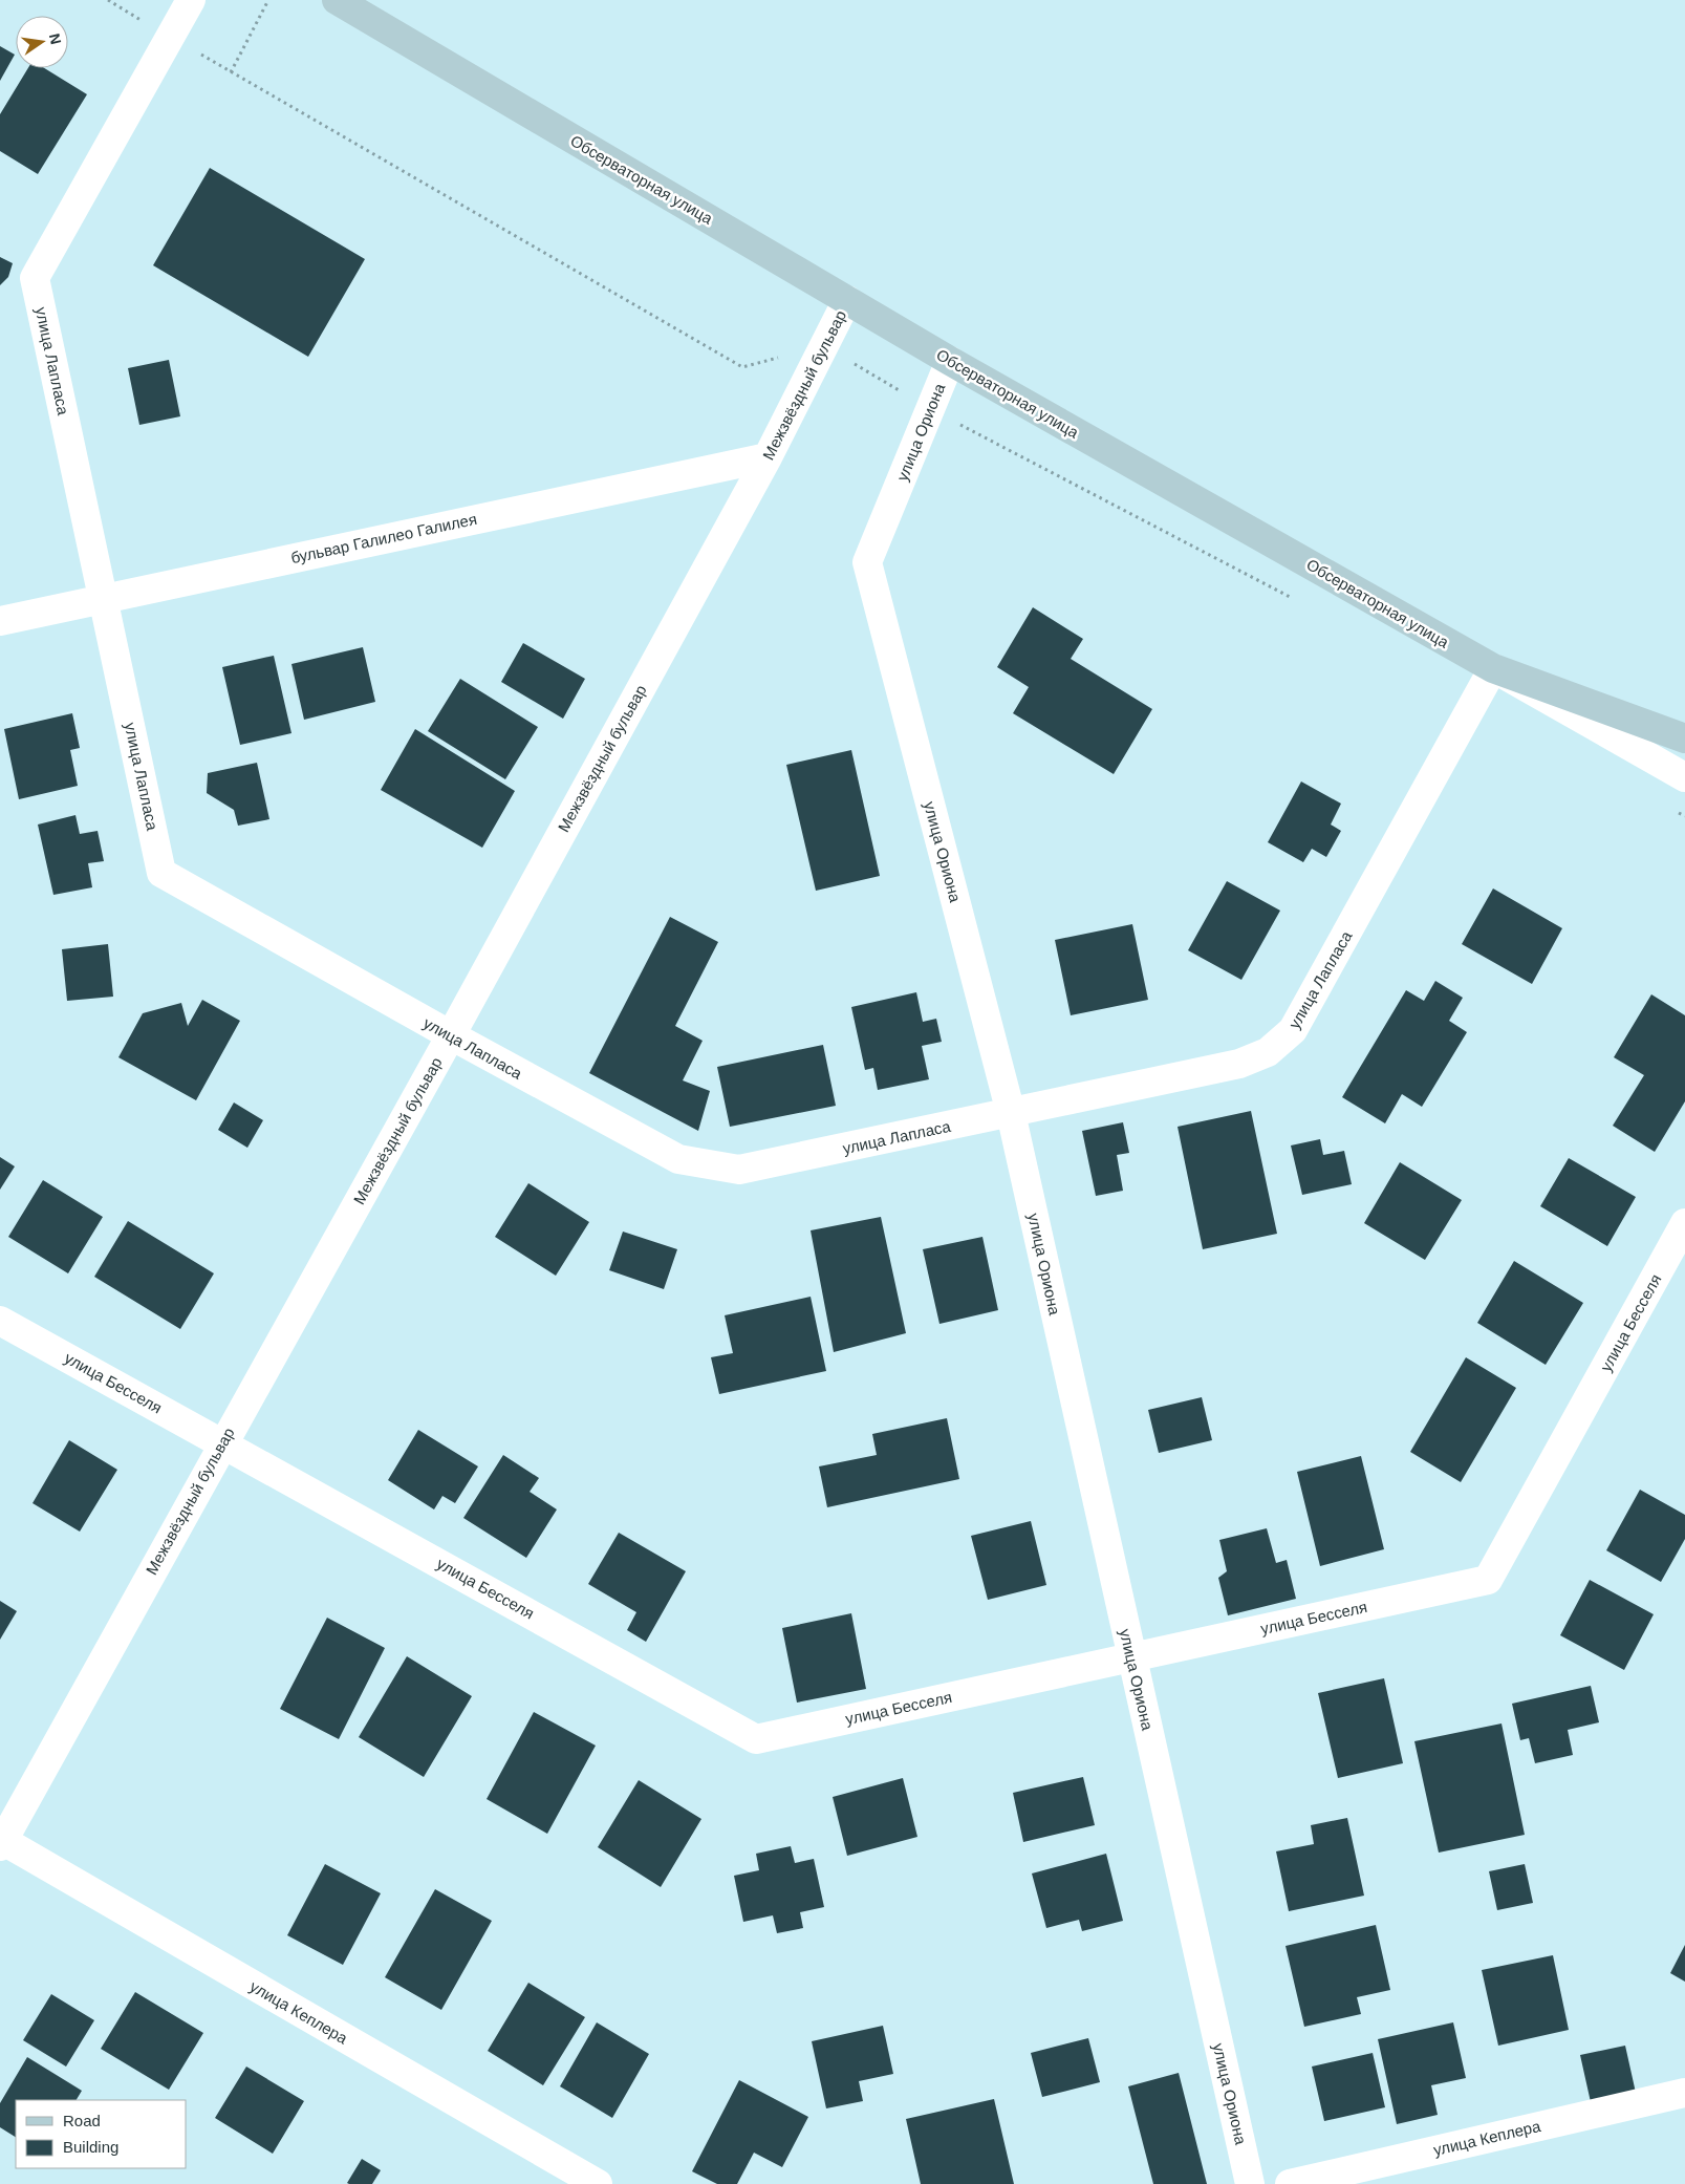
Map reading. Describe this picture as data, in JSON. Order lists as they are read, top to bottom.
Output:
{
  "streets": {
    "main road": ["Обсерваторная улица"],
    "street": [
      "улица Лапласа",
      "Межзвёздный бульвар",
      "улица Ориона",
      "бульвар Галилео Галилея",
      "улица Бесселя",
      "улица Кеплера"
    ]
  },
  "crossings": [
    ["Обсерваторная улица", "улица Лапласа"],
    ["Обсерваторная улица", "Межзвёздный бульвар"],
    ["Обсерваторная улица", "улица Ориона"],
    ["улица Лапласа", "Межзвёздный бульвар"],
    ["улица Лапласа", "улица Ориона"],
    ["улица Лапласа", "бульвар Галилео Галилея"],
    ["Межзвёздный бульвар", "бульвар Галилео Галилея"],
    ["Межзвёздный бульвар", "улица Бесселя"],
    ["Межзвёздный бульвар", "улица Кеплера"],
    ["улица Ориона", "улица Бесселя"]
  ],
  "legend": ["Road", "Building"],
  "north": "right"
}
